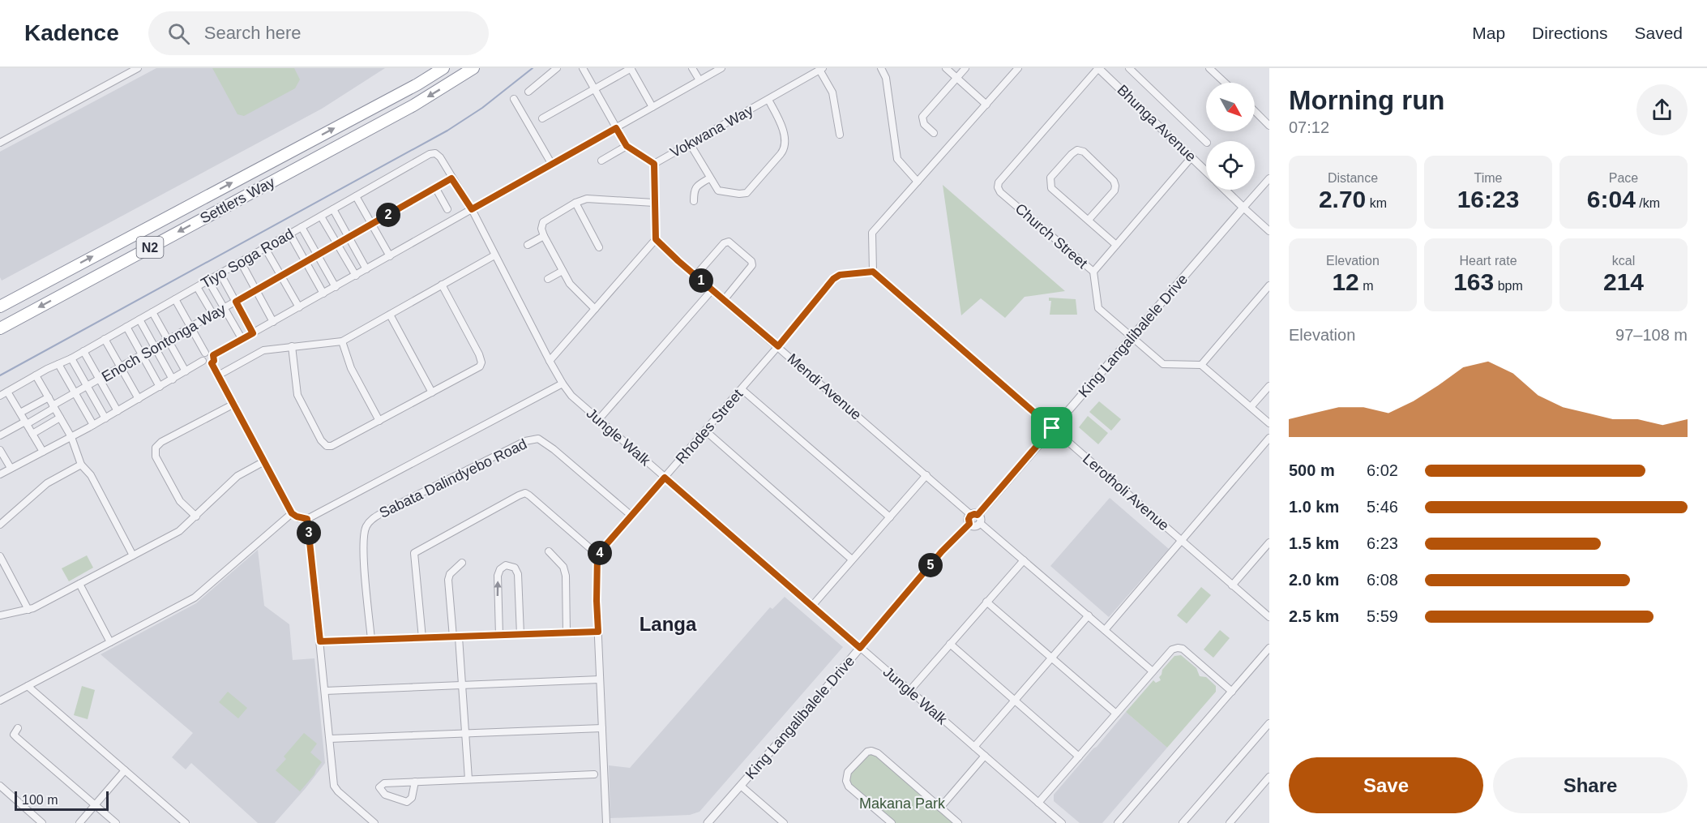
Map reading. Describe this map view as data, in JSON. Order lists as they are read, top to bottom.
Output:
{
  "streets": {
    "highway": ["Settlers Way", "N2"],
    "street": [
      "Bhunga Avenue",
      "Vokwana Way",
      "Church Street",
      "Tiyo Soga Road",
      "King Langalibalele Drive",
      "Enoch Sontonga Way",
      "Mendi Avenue",
      "Rhodes Street",
      "Jungle Walk",
      "Sabata Dalindyebo Road",
      "Lerotholi Avenue"
    ]
  },
  "crossings": [
    ["Bhunga Avenue", "Church Street"],
    ["Bhunga Avenue", "King Langalibalele Drive"],
    ["Vokwana Way", "Mendi Avenue"],
    ["Church Street", "King Langalibalele Drive"],
    ["Tiyo Soga Road", "Enoch Sontonga Way"],
    ["Tiyo Soga Road", "Jungle Walk"],
    ["King Langalibalele Drive", "Mendi Avenue"],
    ["King Langalibalele Drive", "Jungle Walk"],
    ["King Langalibalele Drive", "Lerotholi Avenue"],
    ["Mendi Avenue", "Rhodes Street"],
    ["Rhodes Street", "Jungle Walk"],
    ["Rhodes Street", "Sabata Dalindyebo Road"],
    ["Rhodes Street", "Lerotholi Avenue"]
  ],
  "districts": ["Langa"],
  "parks": ["Makana Park"],
  "scale_bar": "100 m",
  "north": "bottom right",
  "page": {
    "header": "Kadence",
    "search": "Search here",
    "nav": ["Map", "Directions", "Saved"],
    "heading": ["Morning run", "07:12"],
    "stats": [
      ["Distance", "2.70 km"],
      ["Time", "16:23"],
      ["Pace", "6:04 /km"],
      ["Elevation", "12 m"],
      ["Heart rate", "163 bpm"],
      ["kcal", "214"]
    ],
    "pins": [
      "2",
      "1",
      "3",
      "4",
      "5"
    ],
    "chart": ["Elevation", "97–108 m"],
    "list": [
      {
        "name": "500 m",
        "note": "6:02"
      },
      {
        "name": "1.0 km",
        "note": "5:46"
      },
      {
        "name": "1.5 km",
        "note": "6:23"
      },
      {
        "name": "2.0 km",
        "note": "6:08"
      },
      {
        "name": "2.5 km",
        "note": "5:59"
      }
    ],
    "buttons": ["Save", "Share"],
    "scale": "100 m"
  }
}
